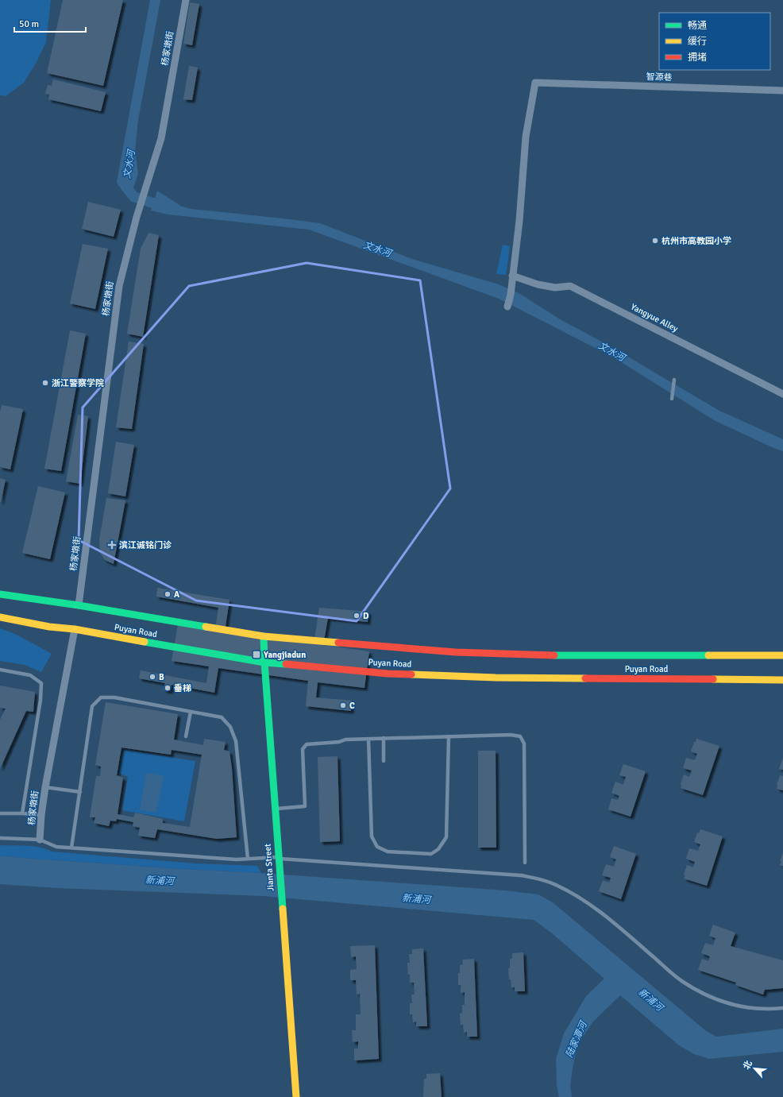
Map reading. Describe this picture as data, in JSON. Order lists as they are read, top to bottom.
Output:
{
  "streets": {
    "main road": ["Puyan Road", "Jianta Street"],
    "street": ["杨家墩街", "智源巷", "Yangyue Alley"]
  },
  "crossings": [
    ["杨家墩街", "Puyan Road"],
    ["智源巷", "Yangyue Alley"],
    ["Puyan Road", "Jianta Street"]
  ],
  "water": ["文水河", "新浦河", "陆家潭河"],
  "places": {
    "other": [
      "杭州市高教园小学",
      "浙江警察学院",
      "A",
      "D",
      "B",
      "垂梯",
      "C"
    ],
    "health": ["滨江诚铭门诊"],
    "transit": ["Yangjiadun"]
  },
  "legend": ["畅通", "缓行", "拥堵"],
  "scale_bar": "50 m",
  "north": "top left"
}
